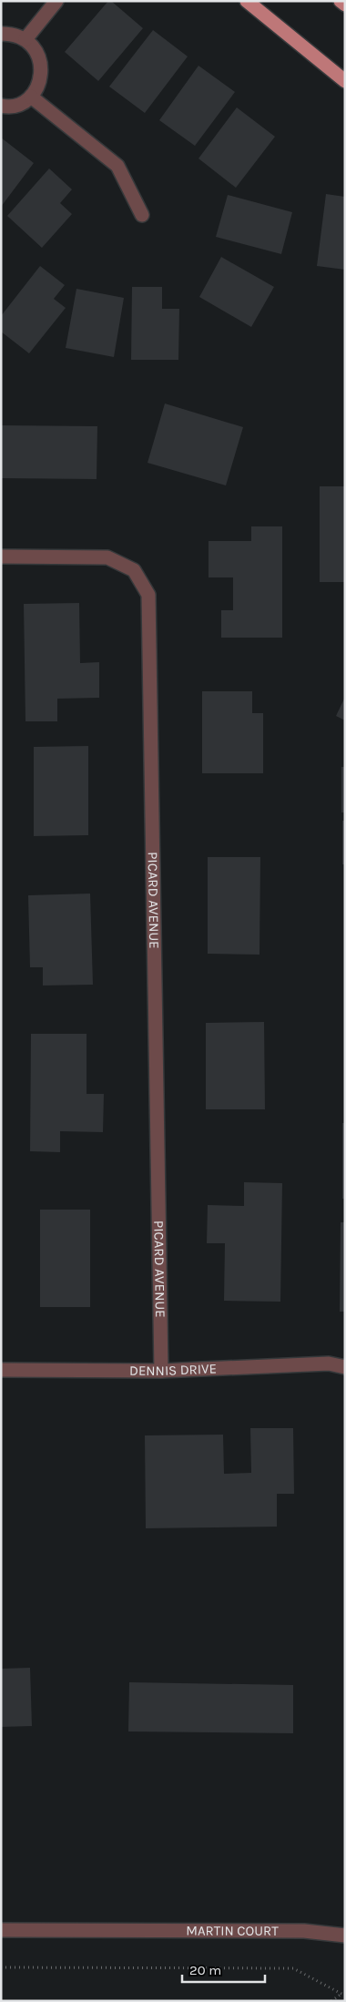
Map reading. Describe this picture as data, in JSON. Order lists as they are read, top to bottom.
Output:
{
  "streets": {
    "street": ["PICARD AVENUE", "DENNIS DRIVE", "MARTIN COURT"]
  },
  "crossings": [
    ["PICARD AVENUE", "DENNIS DRIVE"]
  ],
  "scale_bar": "20 m"
}
